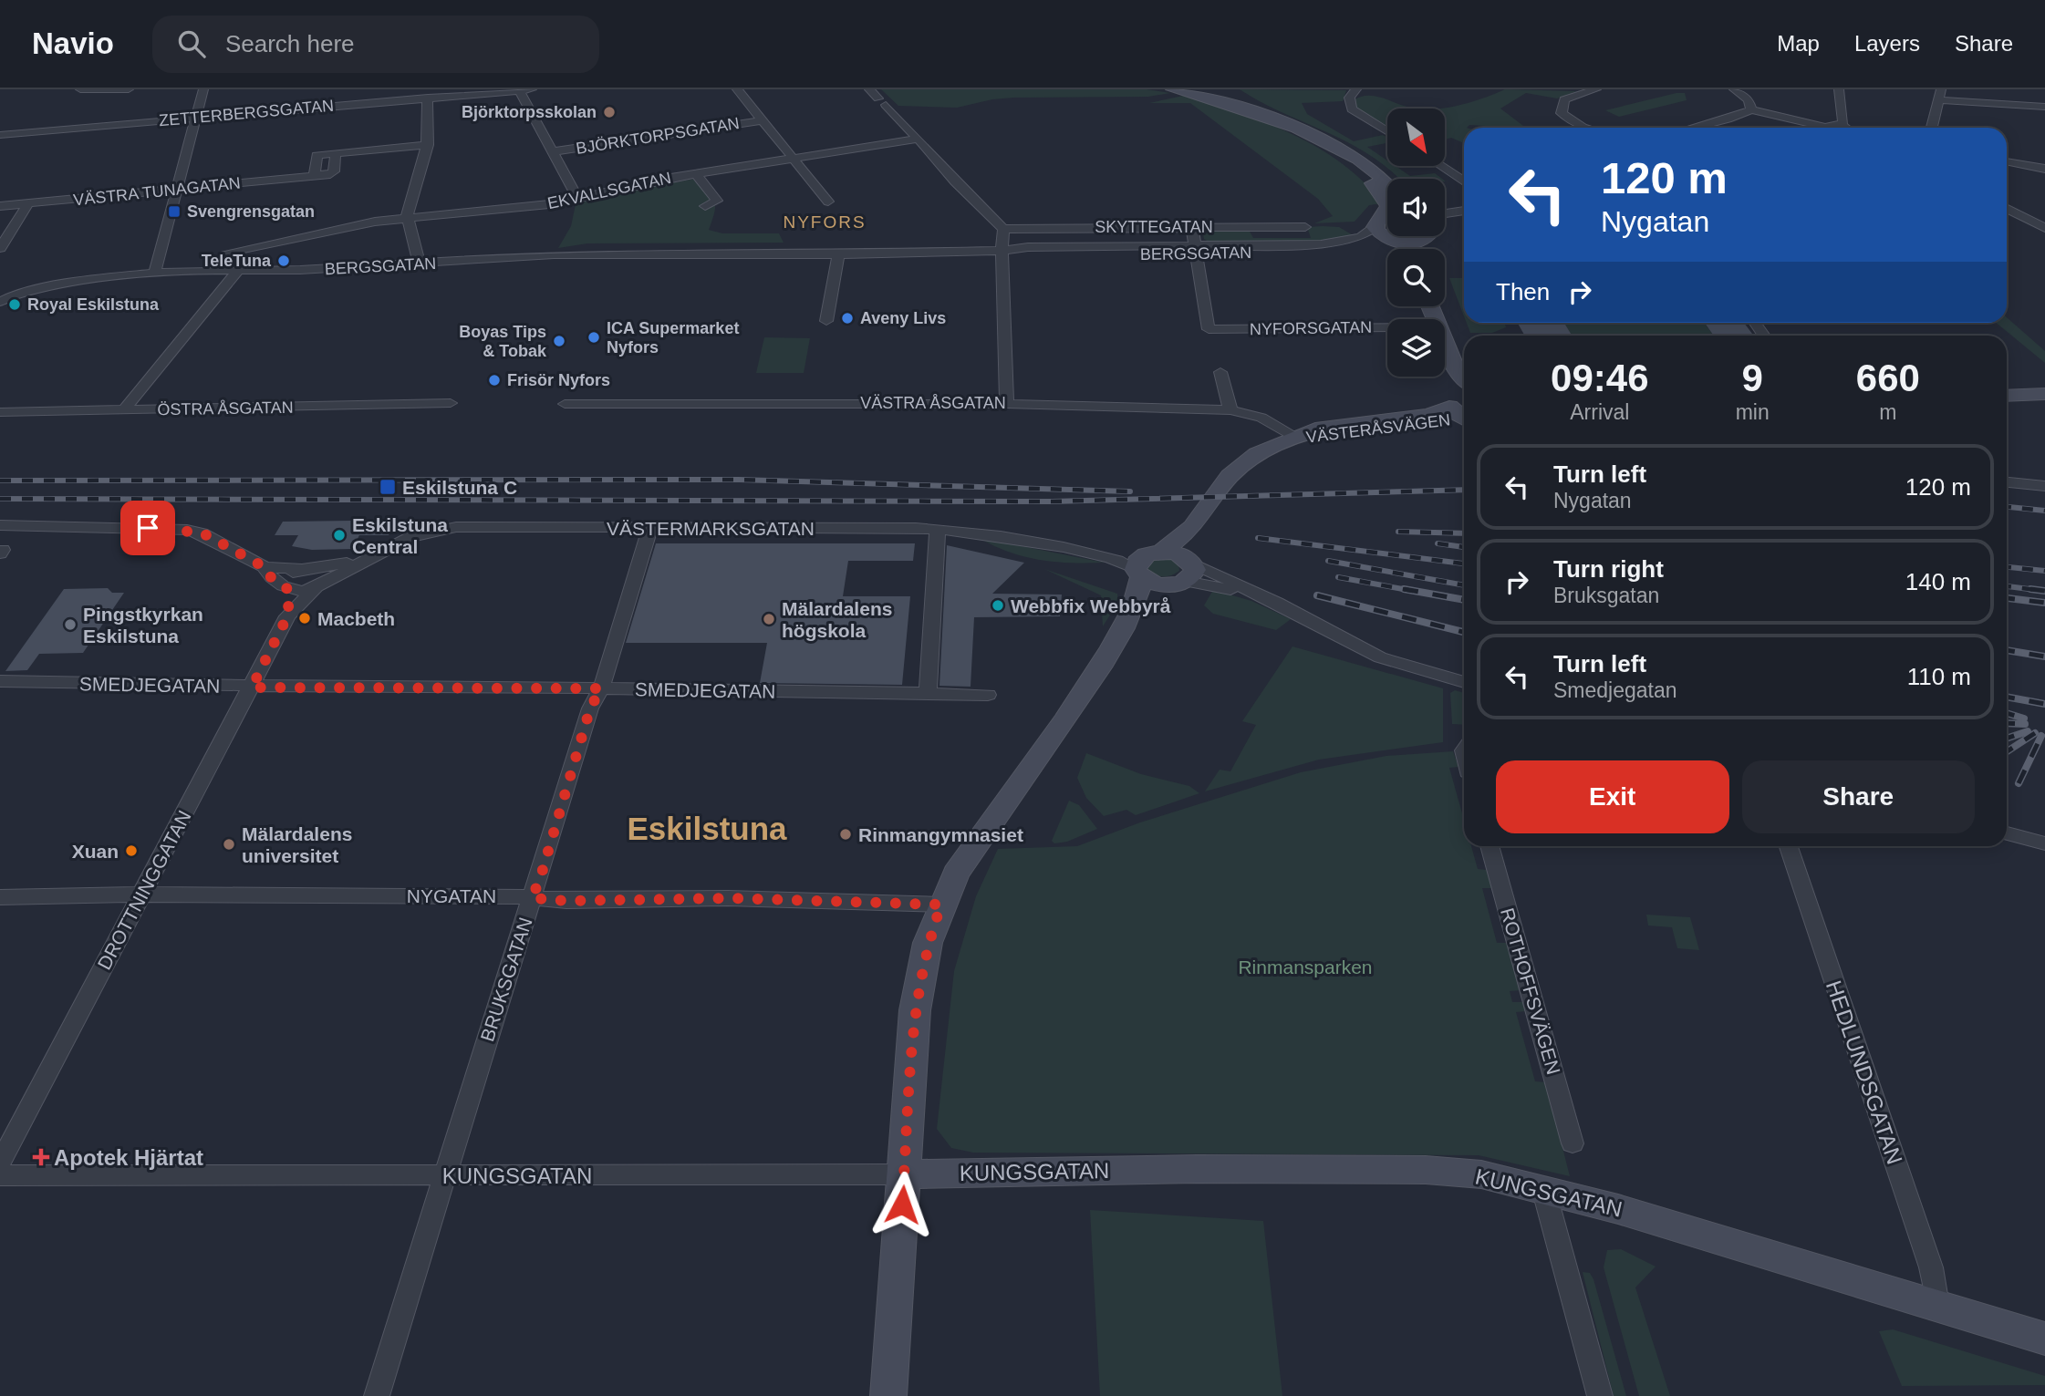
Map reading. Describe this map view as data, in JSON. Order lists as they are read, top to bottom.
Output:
{
  "streets": {
    "street": [
      "ZETTERBERGSGATAN",
      "BJÖRKTORPSGATAN",
      "EKVALLSGATAN",
      "VÄSTRA TUNAGATAN",
      "SKYTTEGATAN",
      "BERGSGATAN",
      "NYFORSGATAN",
      "VÄSTRA ÅSGATAN",
      "ÖSTRA ÅSGATAN",
      "VÄSTERÅSVÄGEN",
      "VÄSTERMARKSGATAN",
      "SMEDJEGATAN",
      "DROTTNINGGATAN",
      "NYGATAN",
      "BRUKSGATAN",
      "ROTHOFFSVÄGEN",
      "HEDLUNDSGATAN",
      "KUNGSGATAN"
    ]
  },
  "crossings": [
    ["BERGSGATAN", "NYFORSGATAN"],
    ["VÄSTRA ÅSGATAN", "VÄSTERÅSVÄGEN"],
    ["VÄSTERÅSVÄGEN", "VÄSTERMARKSGATAN"],
    ["VÄSTERMARKSGATAN", "DROTTNINGGATAN"],
    ["VÄSTERMARKSGATAN", "BRUKSGATAN"],
    ["SMEDJEGATAN", "DROTTNINGGATAN"],
    ["SMEDJEGATAN", "BRUKSGATAN"],
    ["DROTTNINGGATAN", "NYGATAN"],
    ["NYGATAN", "BRUKSGATAN"],
    ["BRUKSGATAN", "KUNGSGATAN"],
    ["HEDLUNDSGATAN", "KUNGSGATAN"]
  ],
  "districts": ["NYFORS", "Eskilstuna"],
  "parks": ["Rinmansparken"],
  "places": {
    "other": [
      "Björktorpsskolan",
      "TeleTuna",
      "Royal Eskilstuna",
      "Aveny Livs",
      "ICA Supermarket Nyfors",
      "Boyas Tips & Tobak",
      "Frisör Nyfors",
      "Eskilstuna Central",
      "Webbfix Webbyrå",
      "Macbeth",
      "Mälardalens högskola",
      "Pingstkyrkan Eskilstuna",
      "Rinmangymnasiet",
      "Mälardalens universitet",
      "Xuan"
    ],
    "transit": ["Svengrensgatan", "Eskilstuna C"],
    "health": ["Apotek Hjärtat"]
  },
  "north": "bottom right",
  "page": {
    "header": "Navio",
    "search": "Search here",
    "nav": ["Map", "Layers", "Share"],
    "turn": ["120 m", "Nygatan"],
    "then": "Then",
    "eta": [
      "09:46",
      "Arrival",
      "9",
      "min",
      "660",
      "m"
    ],
    "list": [
      {
        "name": "Turn left",
        "note": "Nygatan",
        "value": "120 m"
      },
      {
        "name": "Turn right",
        "note": "Bruksgatan",
        "value": "140 m"
      },
      {
        "name": "Turn left",
        "note": "Smedjegatan",
        "value": "110 m"
      }
    ],
    "buttons": ["Exit", "Share"]
  }
}
